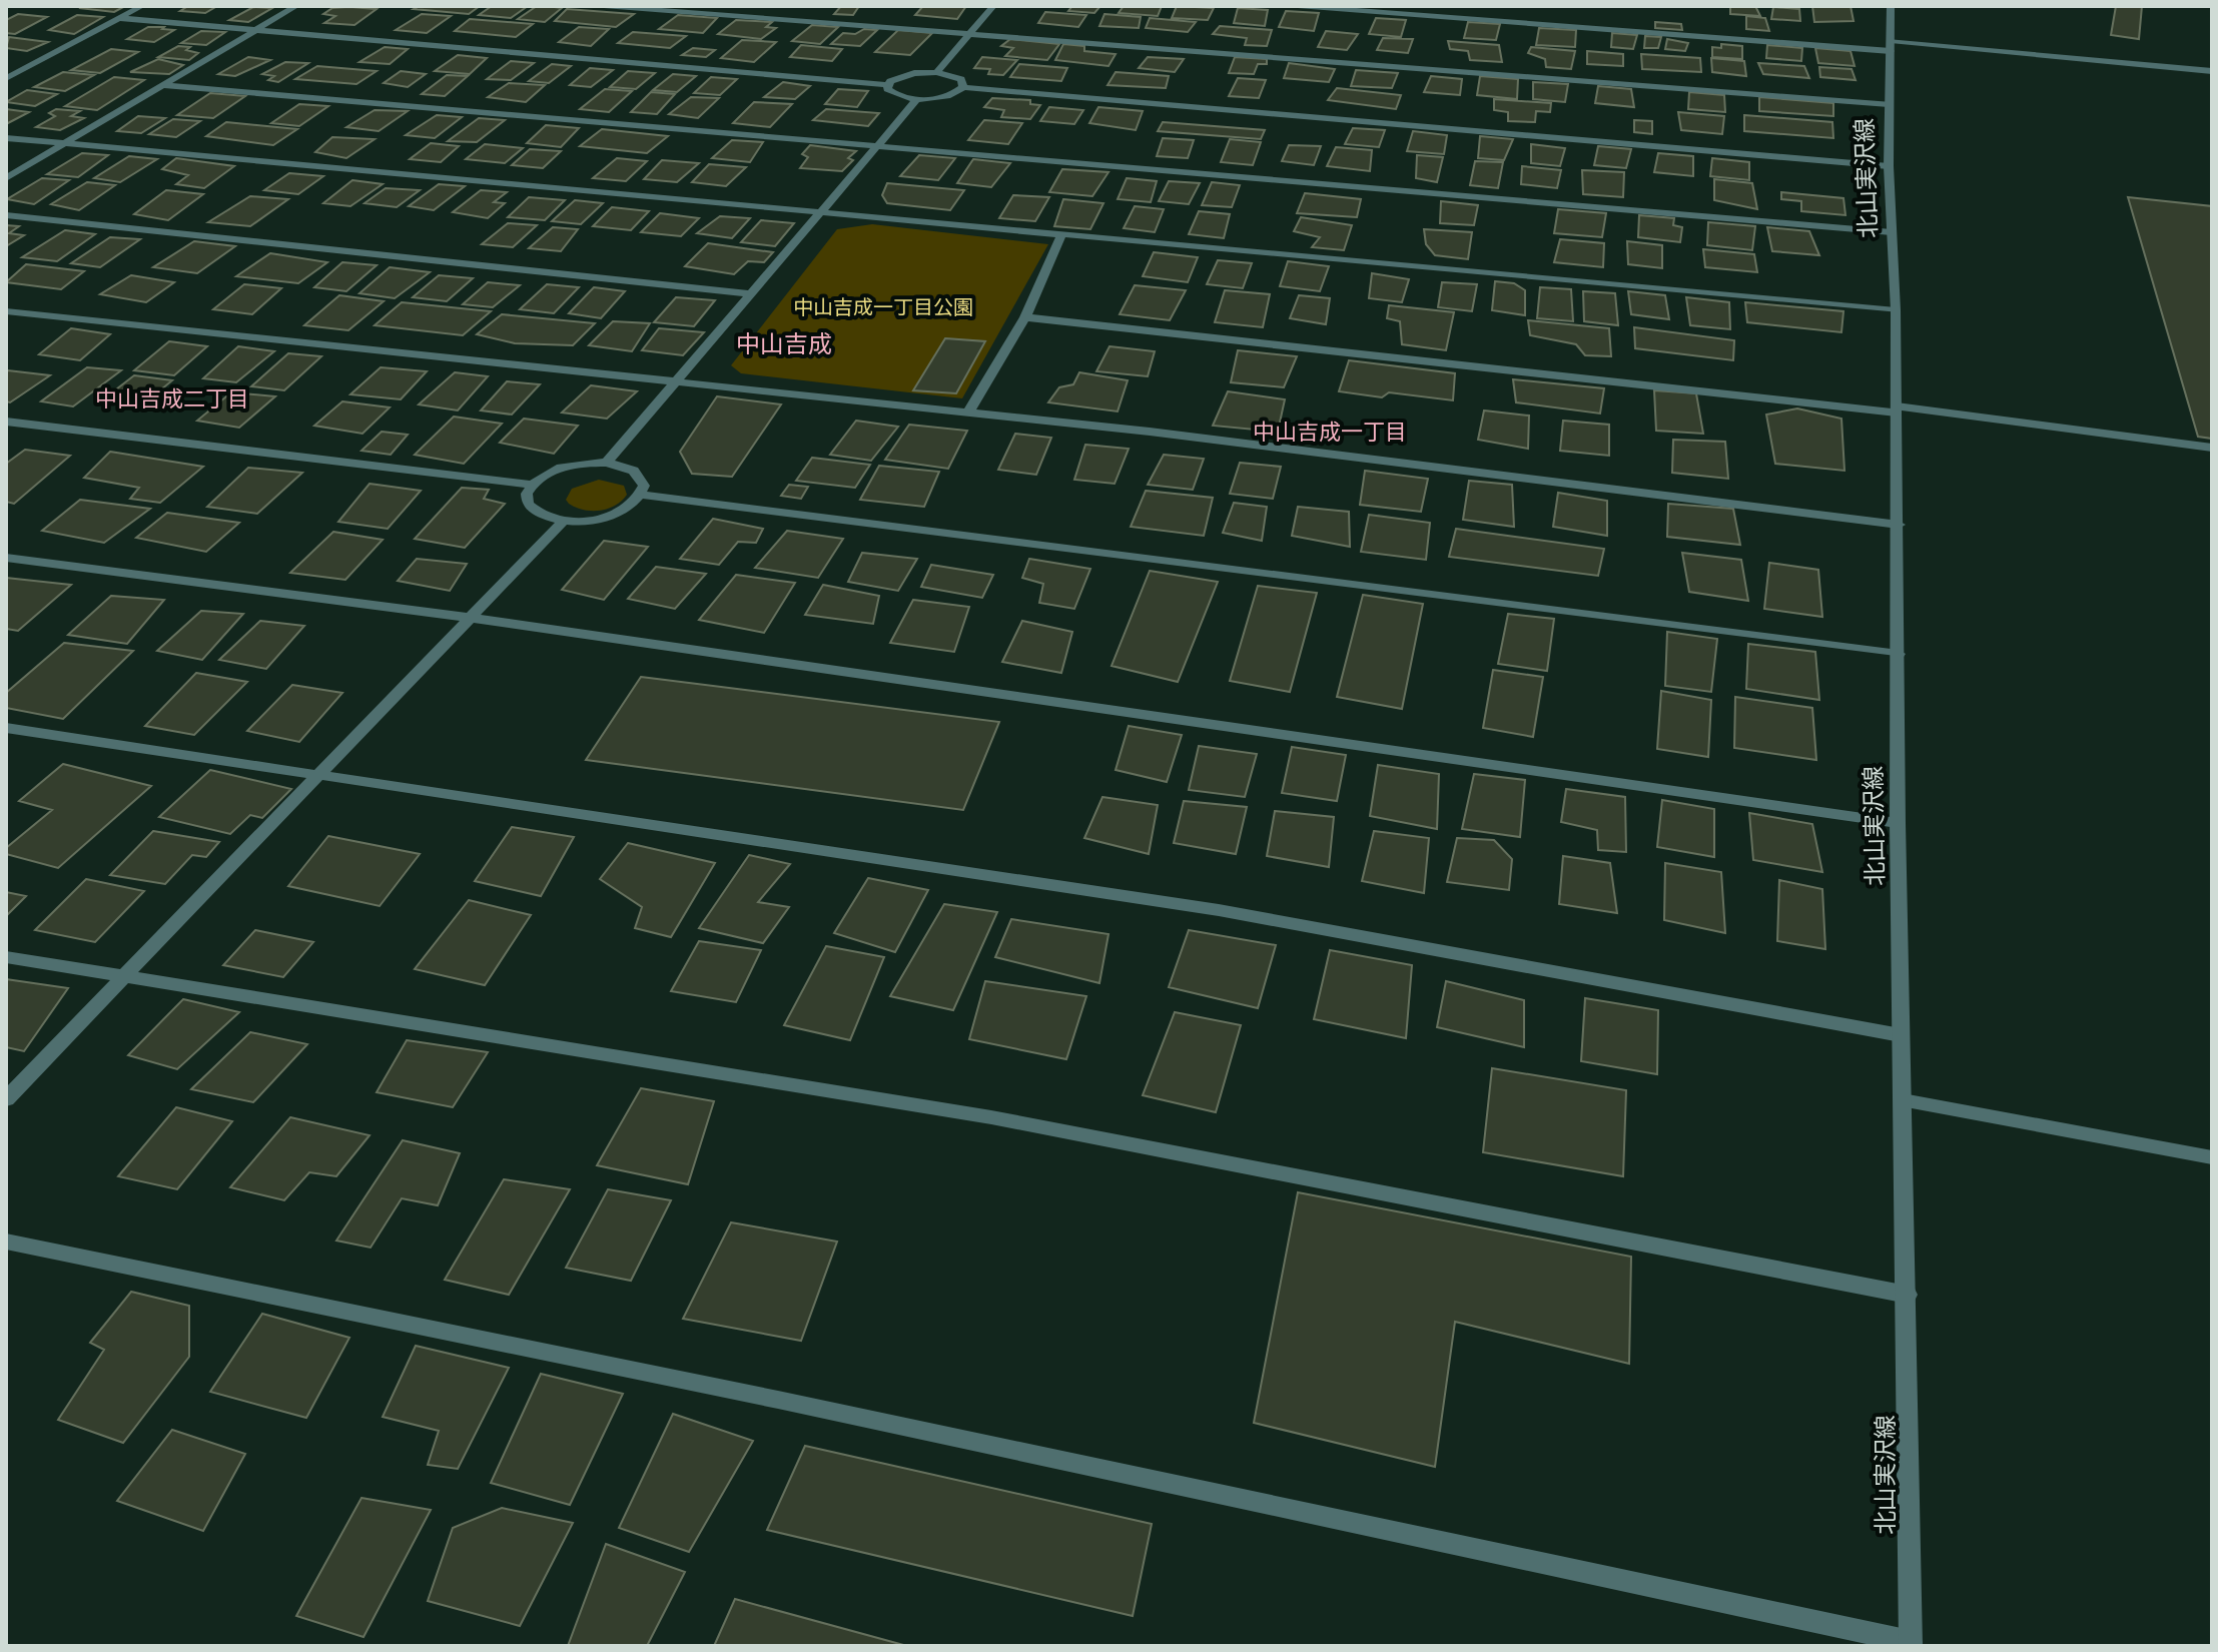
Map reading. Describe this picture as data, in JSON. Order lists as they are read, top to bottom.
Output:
{
  "streets": {
    "street": ["北山実沢線"]
  },
  "districts": ["中山吉成", "中山吉成二丁目", "中山吉成一丁目"],
  "parks": ["中山吉成一丁目公園"]
}
